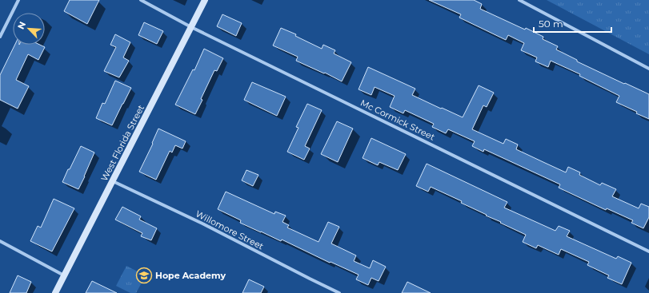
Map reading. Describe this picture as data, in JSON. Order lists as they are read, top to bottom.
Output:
{
  "streets": {
    "main road": ["West Florida Street"],
    "street": ["Mc Cormick Street", "Willomore Street"]
  },
  "crossings": [
    ["Mc Cormick Street", "West Florida Street"],
    ["West Florida Street", "Willomore Street"]
  ],
  "places": {
    "school or university": ["Hope Academy"]
  },
  "scale_bar": "50 m",
  "north": "top left"
}
